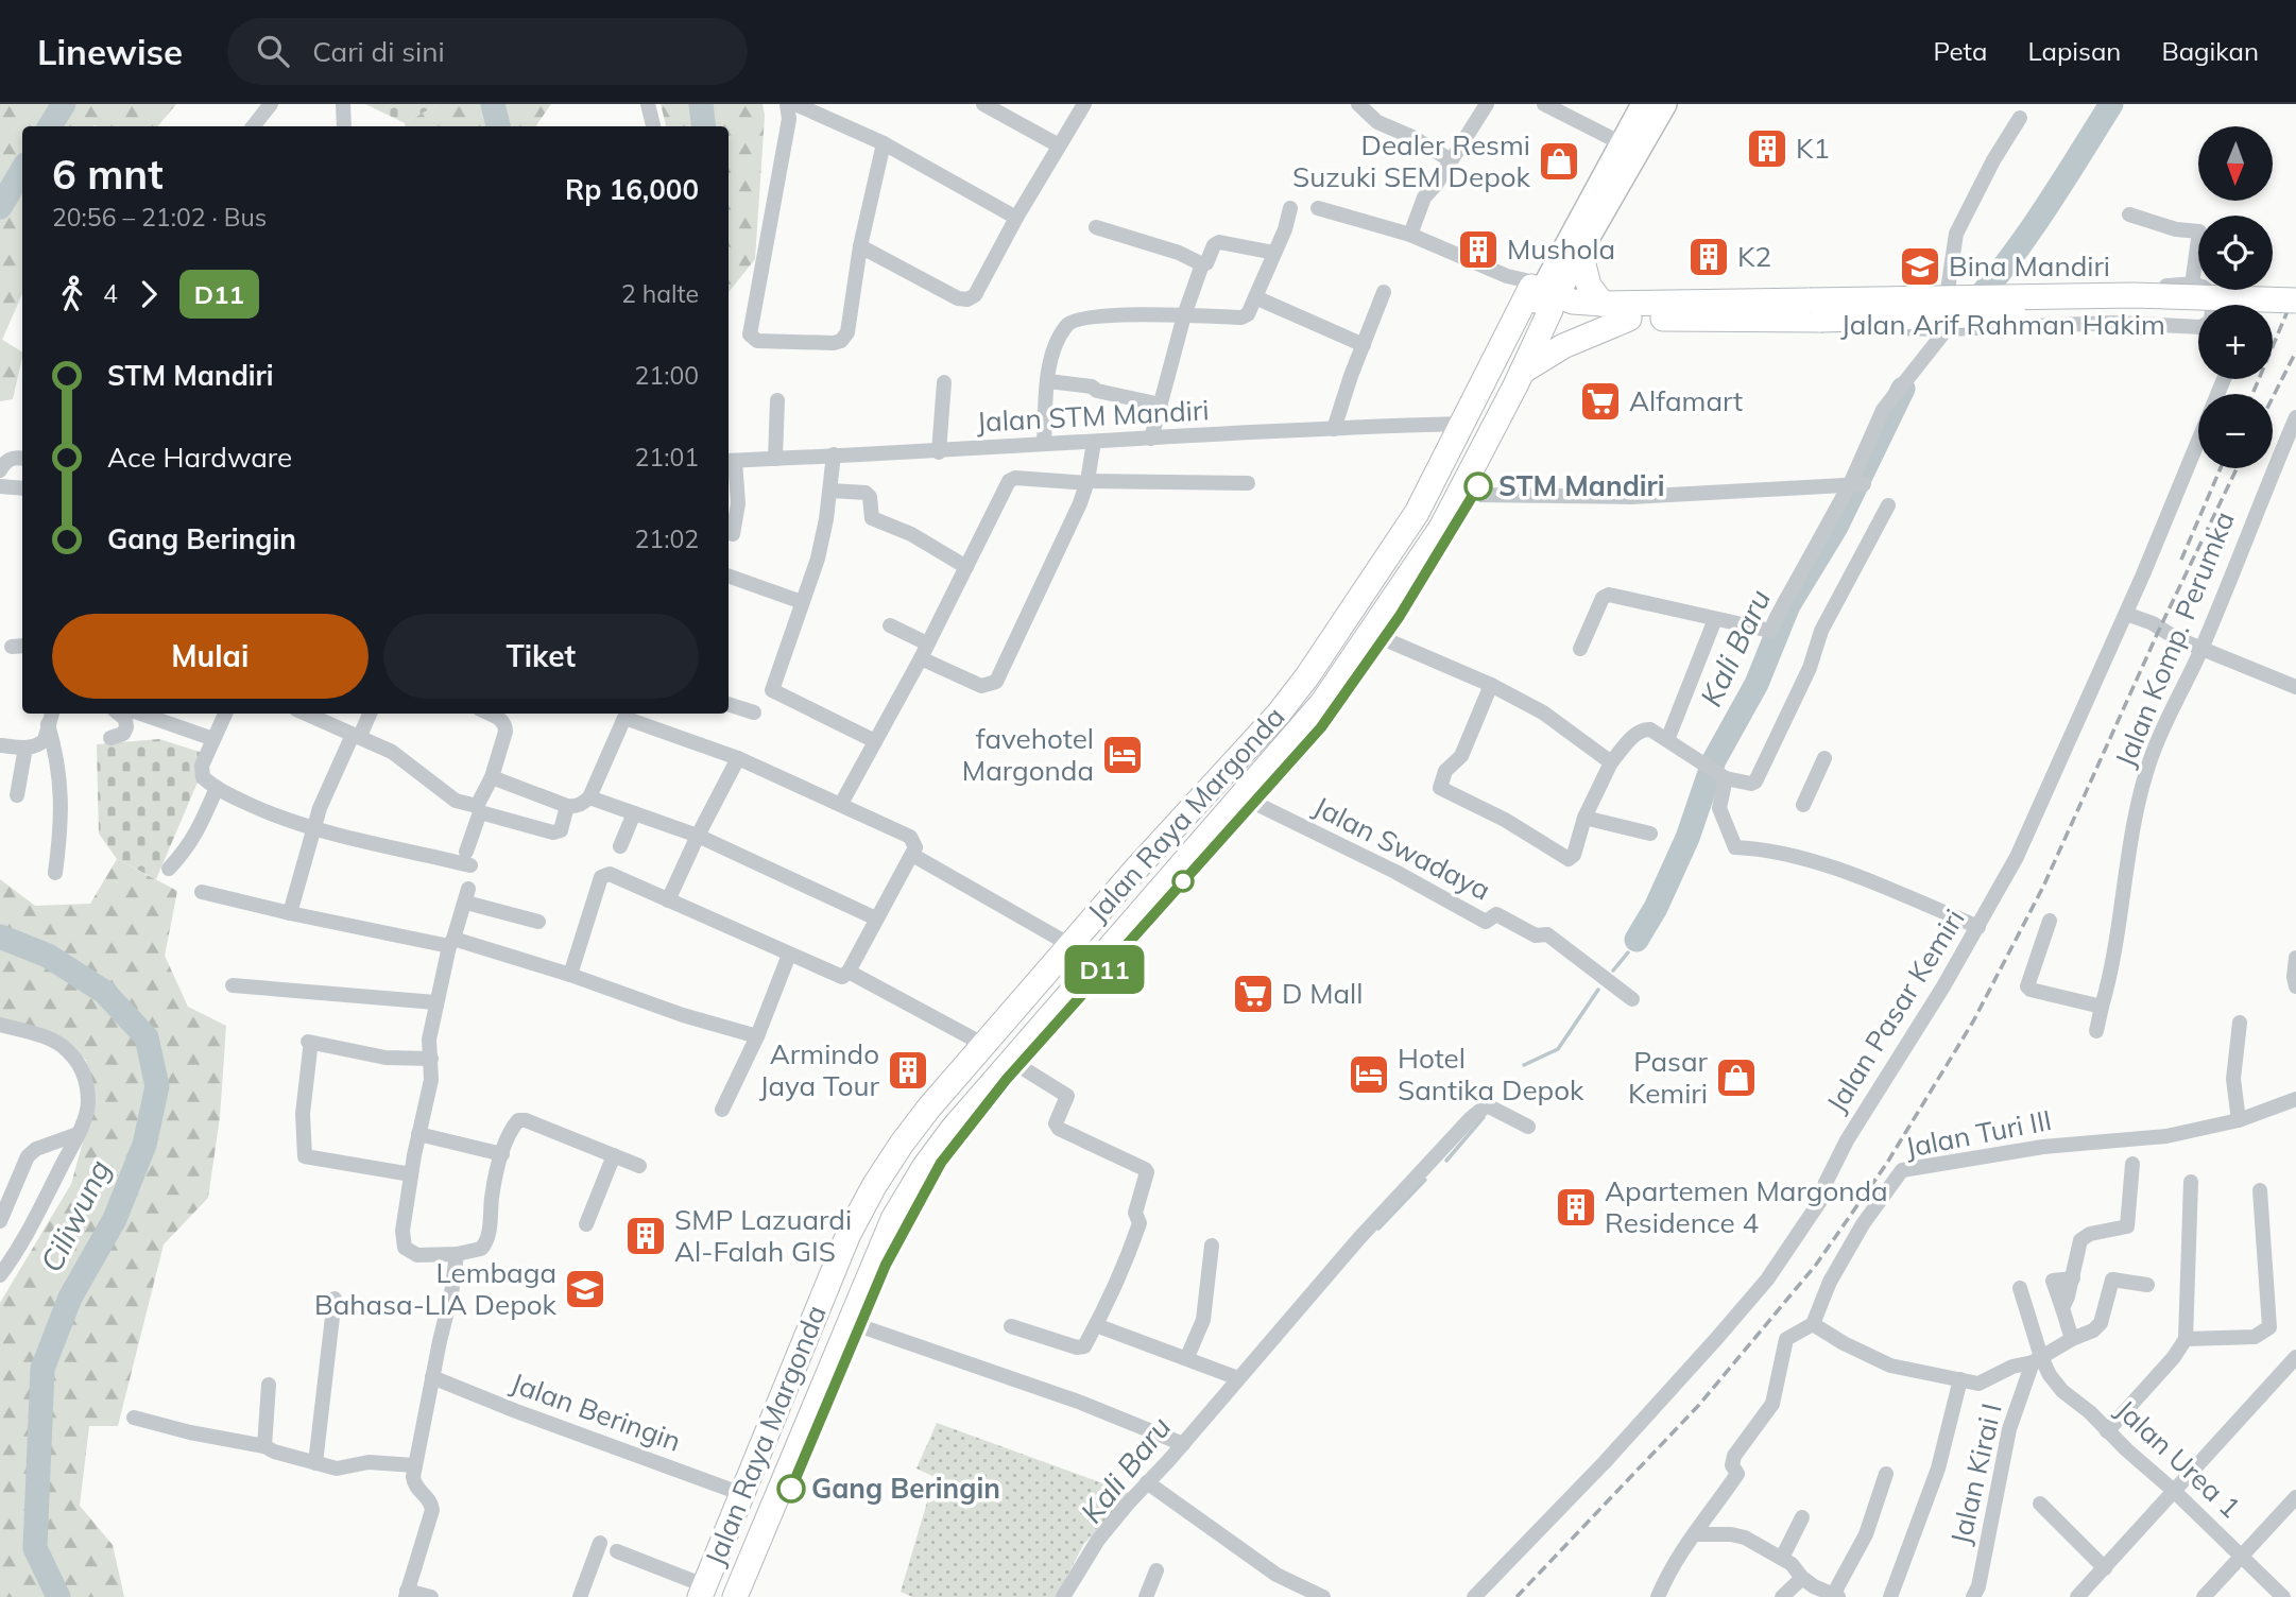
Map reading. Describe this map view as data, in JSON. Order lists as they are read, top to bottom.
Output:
{
  "streets": {
    "highway": ["Jalan Arif Rahman Hakim", "Jalan Raya Margonda"],
    "street": [
      "Jalan STM Mandiri",
      "Jalan Komp. Perumka",
      "Jalan Swadaya",
      "Jalan Pasar Kemiri",
      "Jalan Turi III",
      "Jalan Beringin",
      "Jalan Urea 1",
      "Jalan Kirai I"
    ]
  },
  "crossings": [
    ["Jalan Arif Rahman Hakim", "Jalan Raya Margonda"],
    ["Jalan STM Mandiri", "Jalan Raya Margonda"],
    ["Jalan Raya Margonda", "Jalan Swadaya"],
    ["Jalan Raya Margonda", "Jalan Beringin"],
    ["Jalan Urea 1", "Jalan Kirai I"]
  ],
  "water": ["Kali Baru", "Ciliwung"],
  "places": {
    "building": [
      "K1",
      "Mushola",
      "K2",
      "Armindo Jaya Tour",
      "Apartemen Margonda Residence 4",
      "SMP Lazuardi Al-Falah GIS"
    ],
    "shop": ["Dealer Resmi Suzuki SEM Depok", "Pasar Kemiri"],
    "school or university": ["Bina Mandiri", "Lembaga Bahasa-LIA Depok"],
    "supermarket": ["Alfamart", "D Mall"],
    "other": ["STM Mandiri", "Gang Beringin"],
    "hotel": ["favehotel Margonda", "Hotel Santika Depok"]
  },
  "lines": ["bus line D11"],
  "north": "bottom",
  "page": {
    "header": "Linewise",
    "search": "Cari di sini",
    "nav": ["Peta", "Lapisan", "Bagikan"],
    "on_map": "D11",
    "map_buttons": ["+", "−"],
    "heading": ["6 mnt", "20:56 – 21:02 · Bus", "Rp 16,000"],
    "legs": ["4", "D11", "2 halte"],
    "list": [
      {
        "name": "STM Mandiri",
        "value": "21:00"
      },
      {
        "name": "Ace Hardware",
        "value": "21:01"
      },
      {
        "name": "Gang Beringin",
        "value": "21:02"
      }
    ],
    "buttons": ["Mulai", "Tiket"]
  }
}
